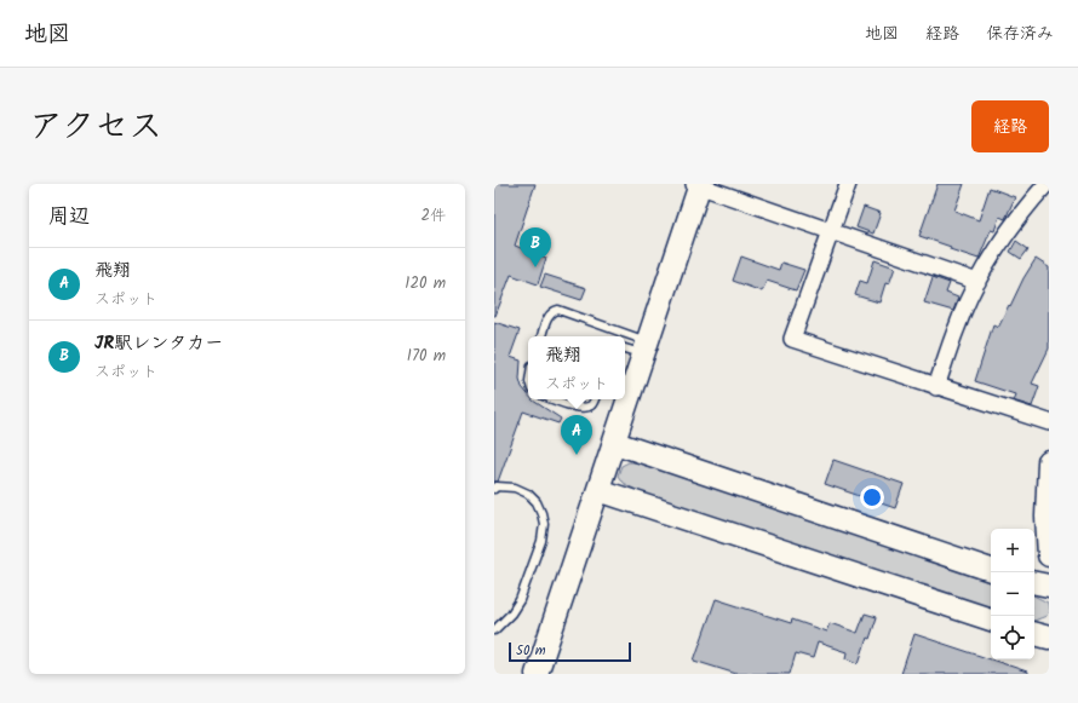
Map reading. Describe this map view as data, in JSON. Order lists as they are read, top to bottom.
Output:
{
  "scale_bar": "50 m",
  "page": {
    "header": "地図",
    "nav": ["地図", "経路", "保存済み"],
    "title": "アクセス",
    "buttons": "経路",
    "heading": ["周辺", "2件"],
    "pins": ["B", "A"],
    "list": [
      {
        "mark": "A",
        "name": "飛翔",
        "note": "スポット",
        "value": "120 m"
      },
      {
        "mark": "B",
        "name": "JR駅レンタカー",
        "note": "スポット",
        "value": "170 m"
      }
    ],
    "popup": ["飛翔", "スポット"],
    "map_buttons": ["+", "−"],
    "scale": "50 m"
  }
}
